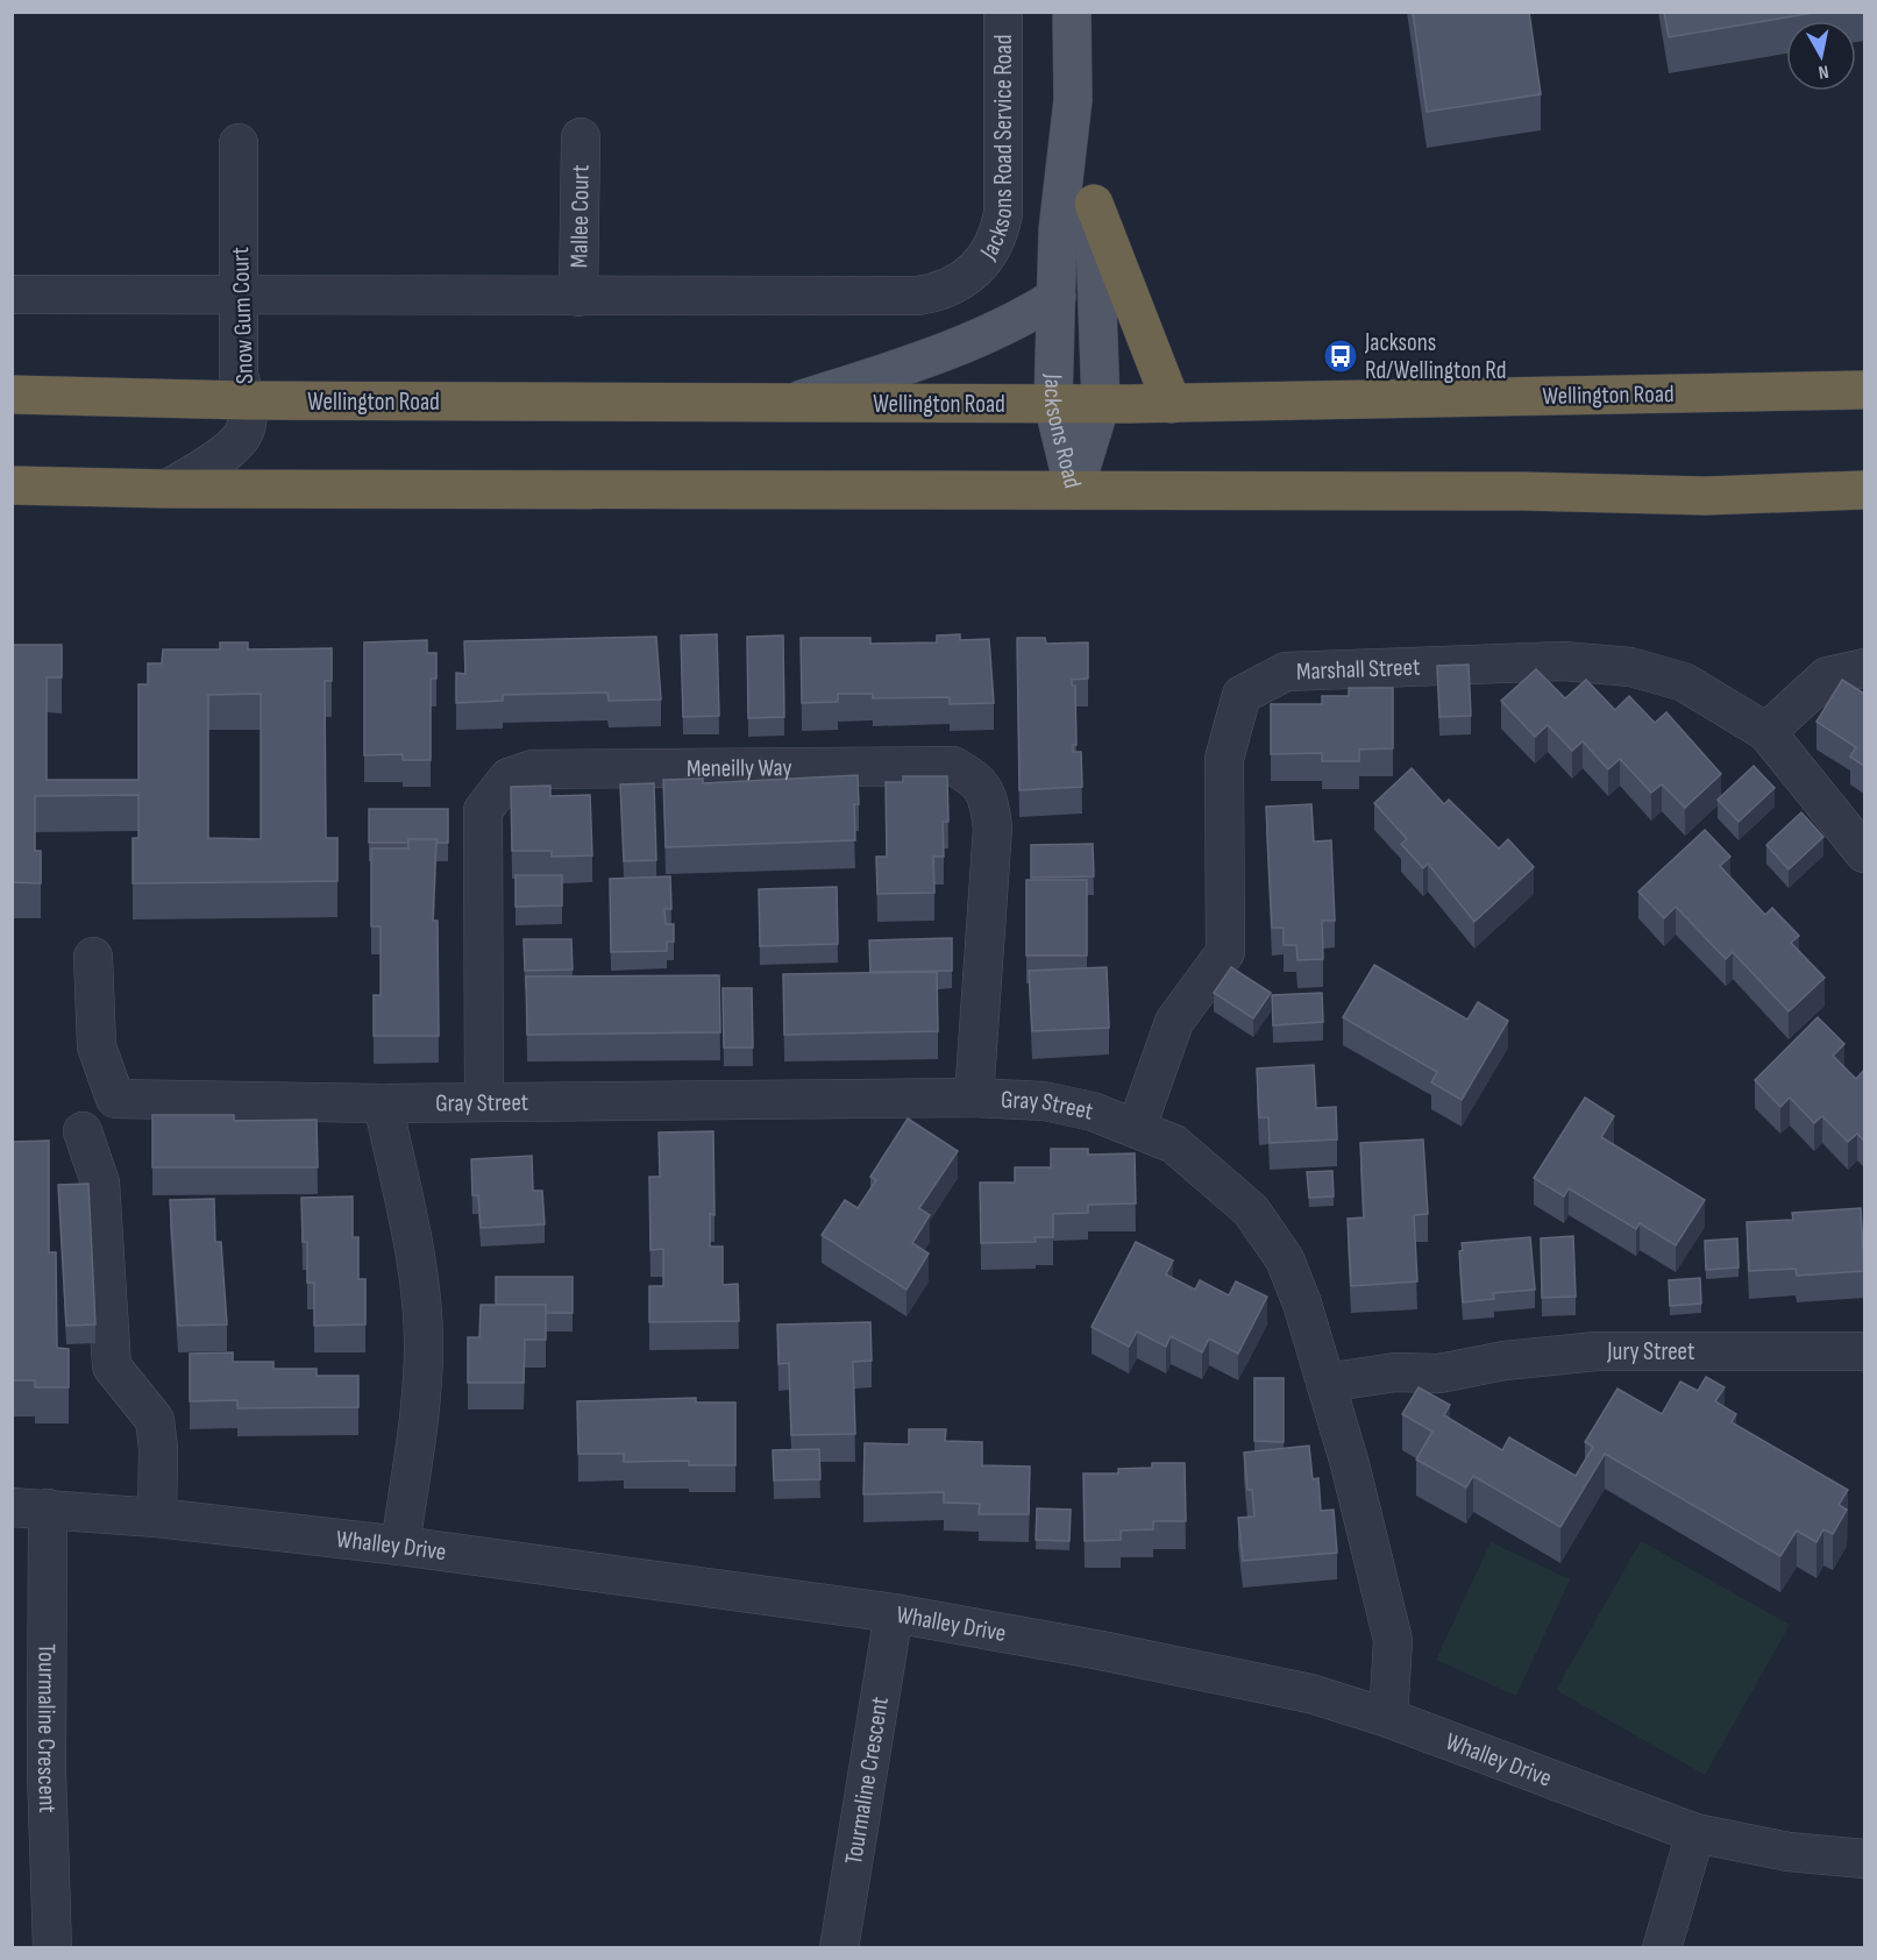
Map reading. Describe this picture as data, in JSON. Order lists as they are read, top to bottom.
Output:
{
  "streets": {
    "highway": ["Wellington Road"],
    "main road": ["Jacksons Road"],
    "street": [
      "Jacksons Road Service Road",
      "Mallee Court",
      "Snow Gum Court",
      "Marshall Street",
      "Meneilly Way",
      "Gray Street",
      "Jury Street",
      "Whalley Drive",
      "Tourmaline Crescent"
    ]
  },
  "crossings": [
    ["Jacksons Road Service Road", "Mallee Court"],
    ["Snow Gum Court", "Wellington Road"],
    ["Wellington Road", "Jacksons Road"],
    ["Marshall Street", "Gray Street"],
    ["Meneilly Way", "Gray Street"],
    ["Gray Street", "Jury Street"],
    ["Gray Street", "Whalley Drive"],
    ["Whalley Drive", "Tourmaline Crescent"]
  ],
  "places": {
    "bus stop": ["Jacksons Rd/Wellington Rd"]
  },
  "north": "bottom"
}
